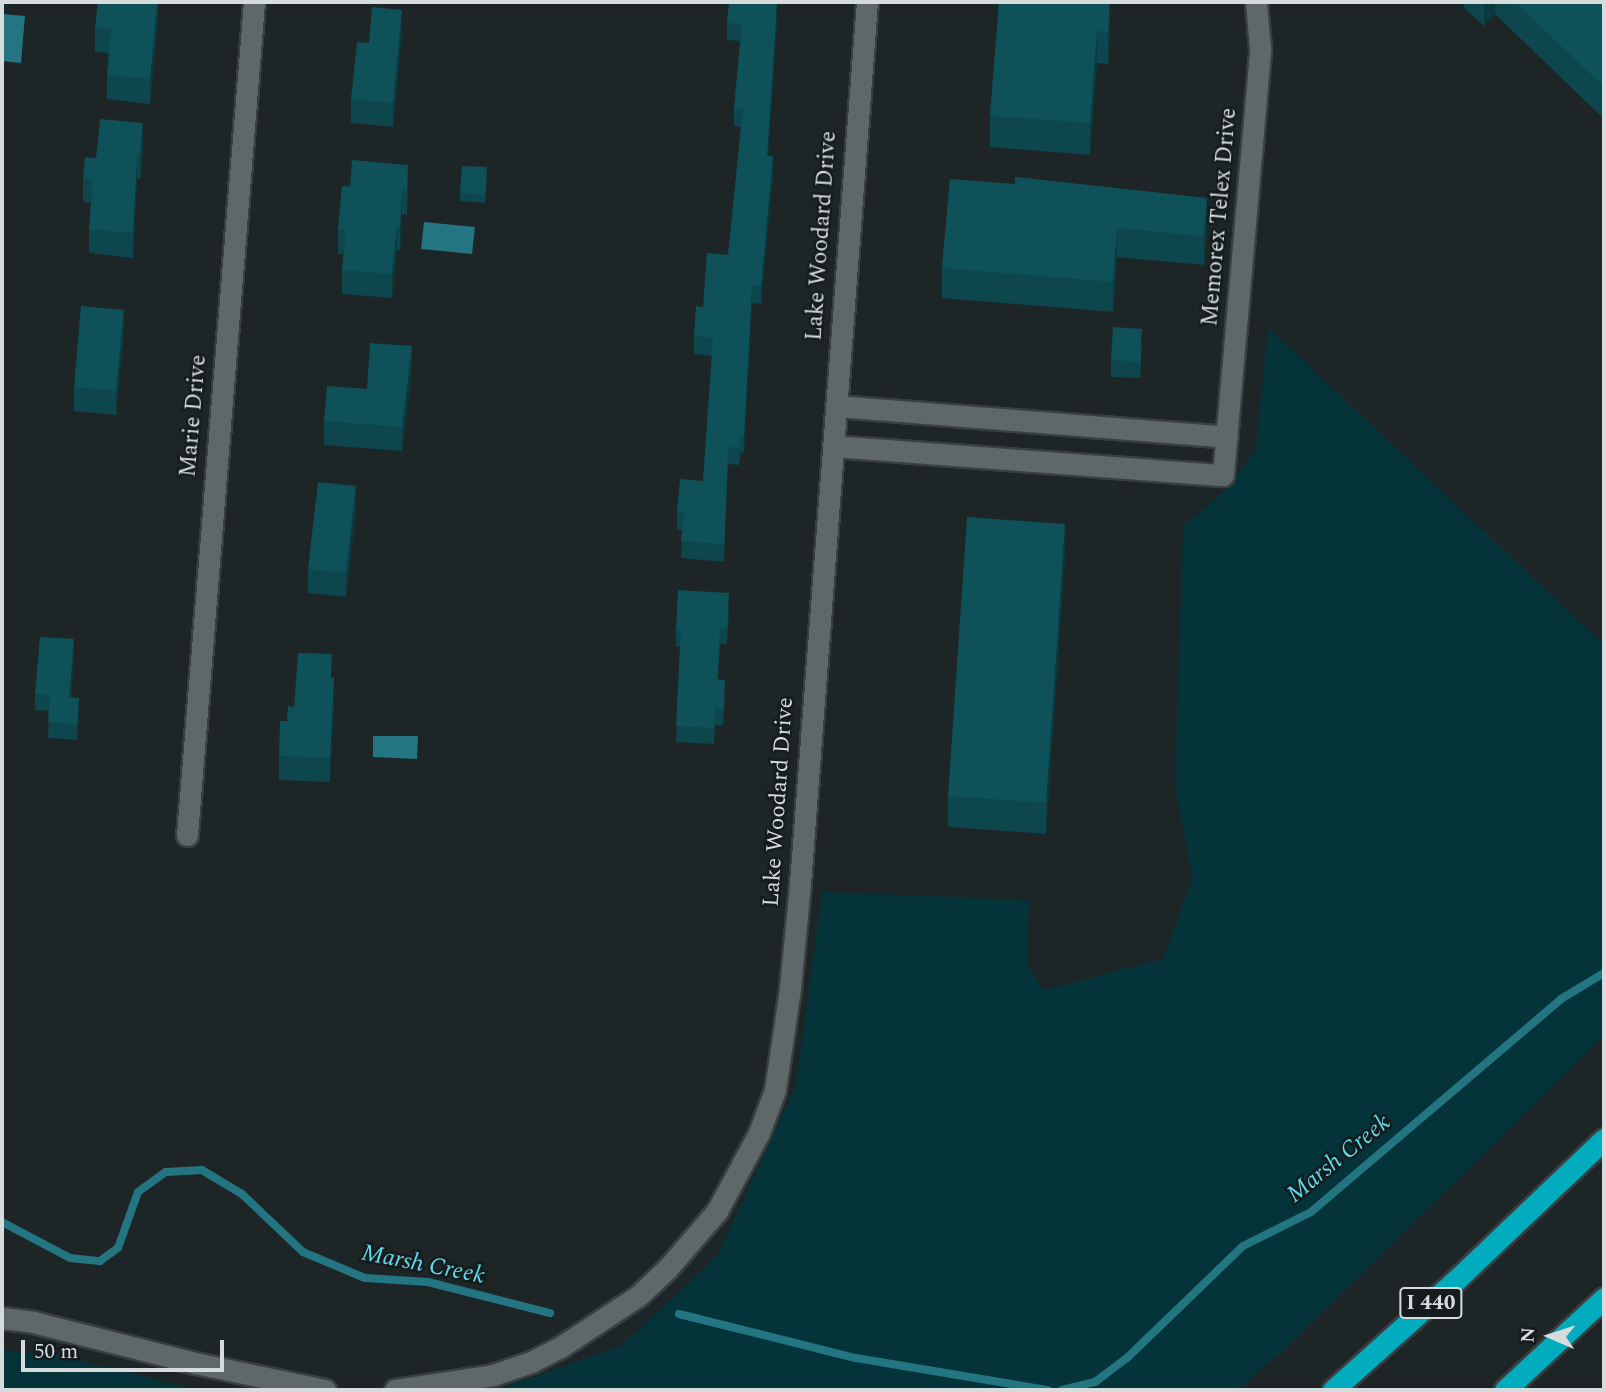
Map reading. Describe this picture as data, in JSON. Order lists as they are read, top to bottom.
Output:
{
  "streets": {
    "highway": ["I 440"],
    "street": ["Memorex Telex Drive", "Lake Woodard Drive", "Marie Drive"]
  },
  "crossings": [
    ["Memorex Telex Drive", "Lake Woodard Drive"]
  ],
  "water": ["Marsh Creek"],
  "scale_bar": "50 m",
  "north": "left"
}
